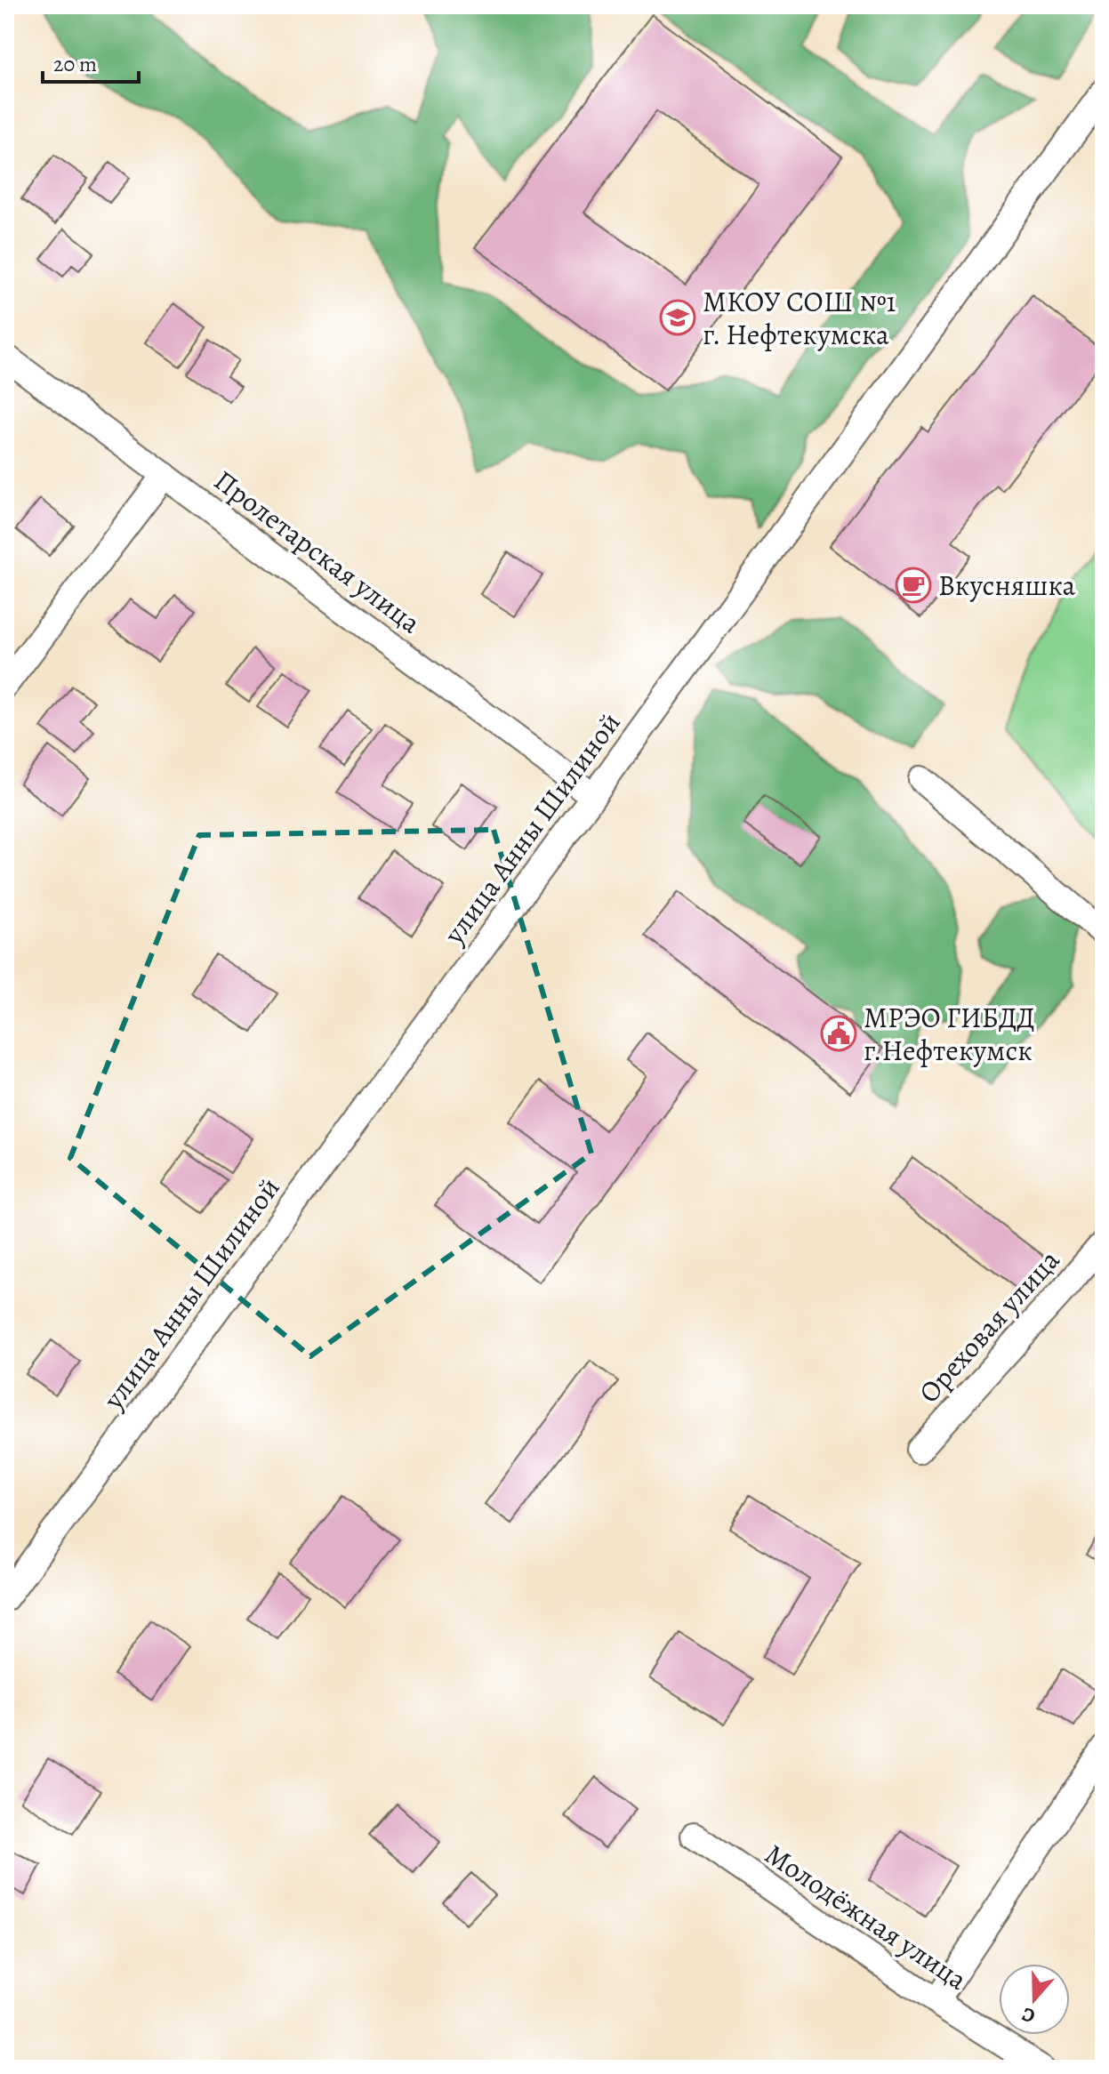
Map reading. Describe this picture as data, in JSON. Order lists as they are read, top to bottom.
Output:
{
  "streets": {
    "street": [
      "Пролетарская улица",
      "улица Анны Шилиной",
      "Ореховая улица",
      "Молодёжная улица"
    ]
  },
  "crossings": [
    ["Пролетарская улица", "улица Анны Шилиной"]
  ],
  "places": {
    "school or university": ["МКОУ СОШ №1 г. Нефтекумска"],
    "cafe": ["Вкусняшка"],
    "public building": ["МРЭО ГИБДД г.Нефтекумск"]
  },
  "scale_bar": "20 m",
  "north": "bottom"
}
